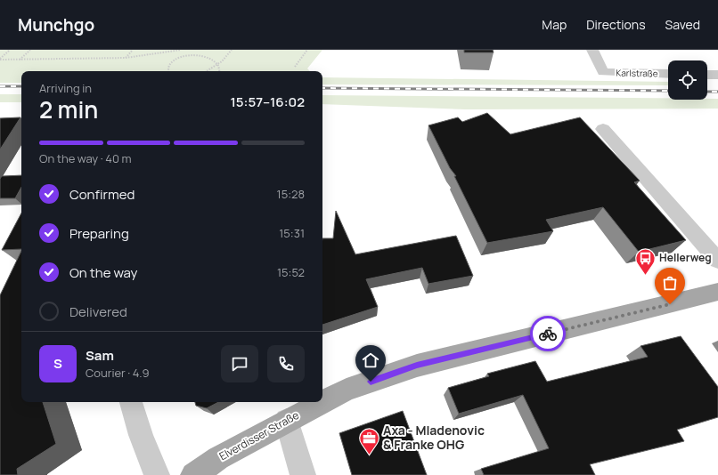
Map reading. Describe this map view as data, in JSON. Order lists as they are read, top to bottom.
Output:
{
  "streets": {
    "main road": ["Elverdisser Straße"],
    "street": ["Karlstraße"]
  },
  "places": {
    "bus stop": ["Hellerweg"],
    "office": ["Axa - Mladenovic & Franke OHG"]
  },
  "page": {
    "header": "Munchgo",
    "nav": ["Map", "Directions", "Saved"],
    "heading": ["2 min", "Arriving in", "15:57–16:02"],
    "panel": ["Sam", "Courier · 4.9"],
    "bar": "On the way · 40 m",
    "list": [
      ["Confirmed", "15:28"],
      ["Preparing", "15:31"],
      ["On the way", "15:52"],
      "Delivered"
    ],
    "round": "S"
  }
}
